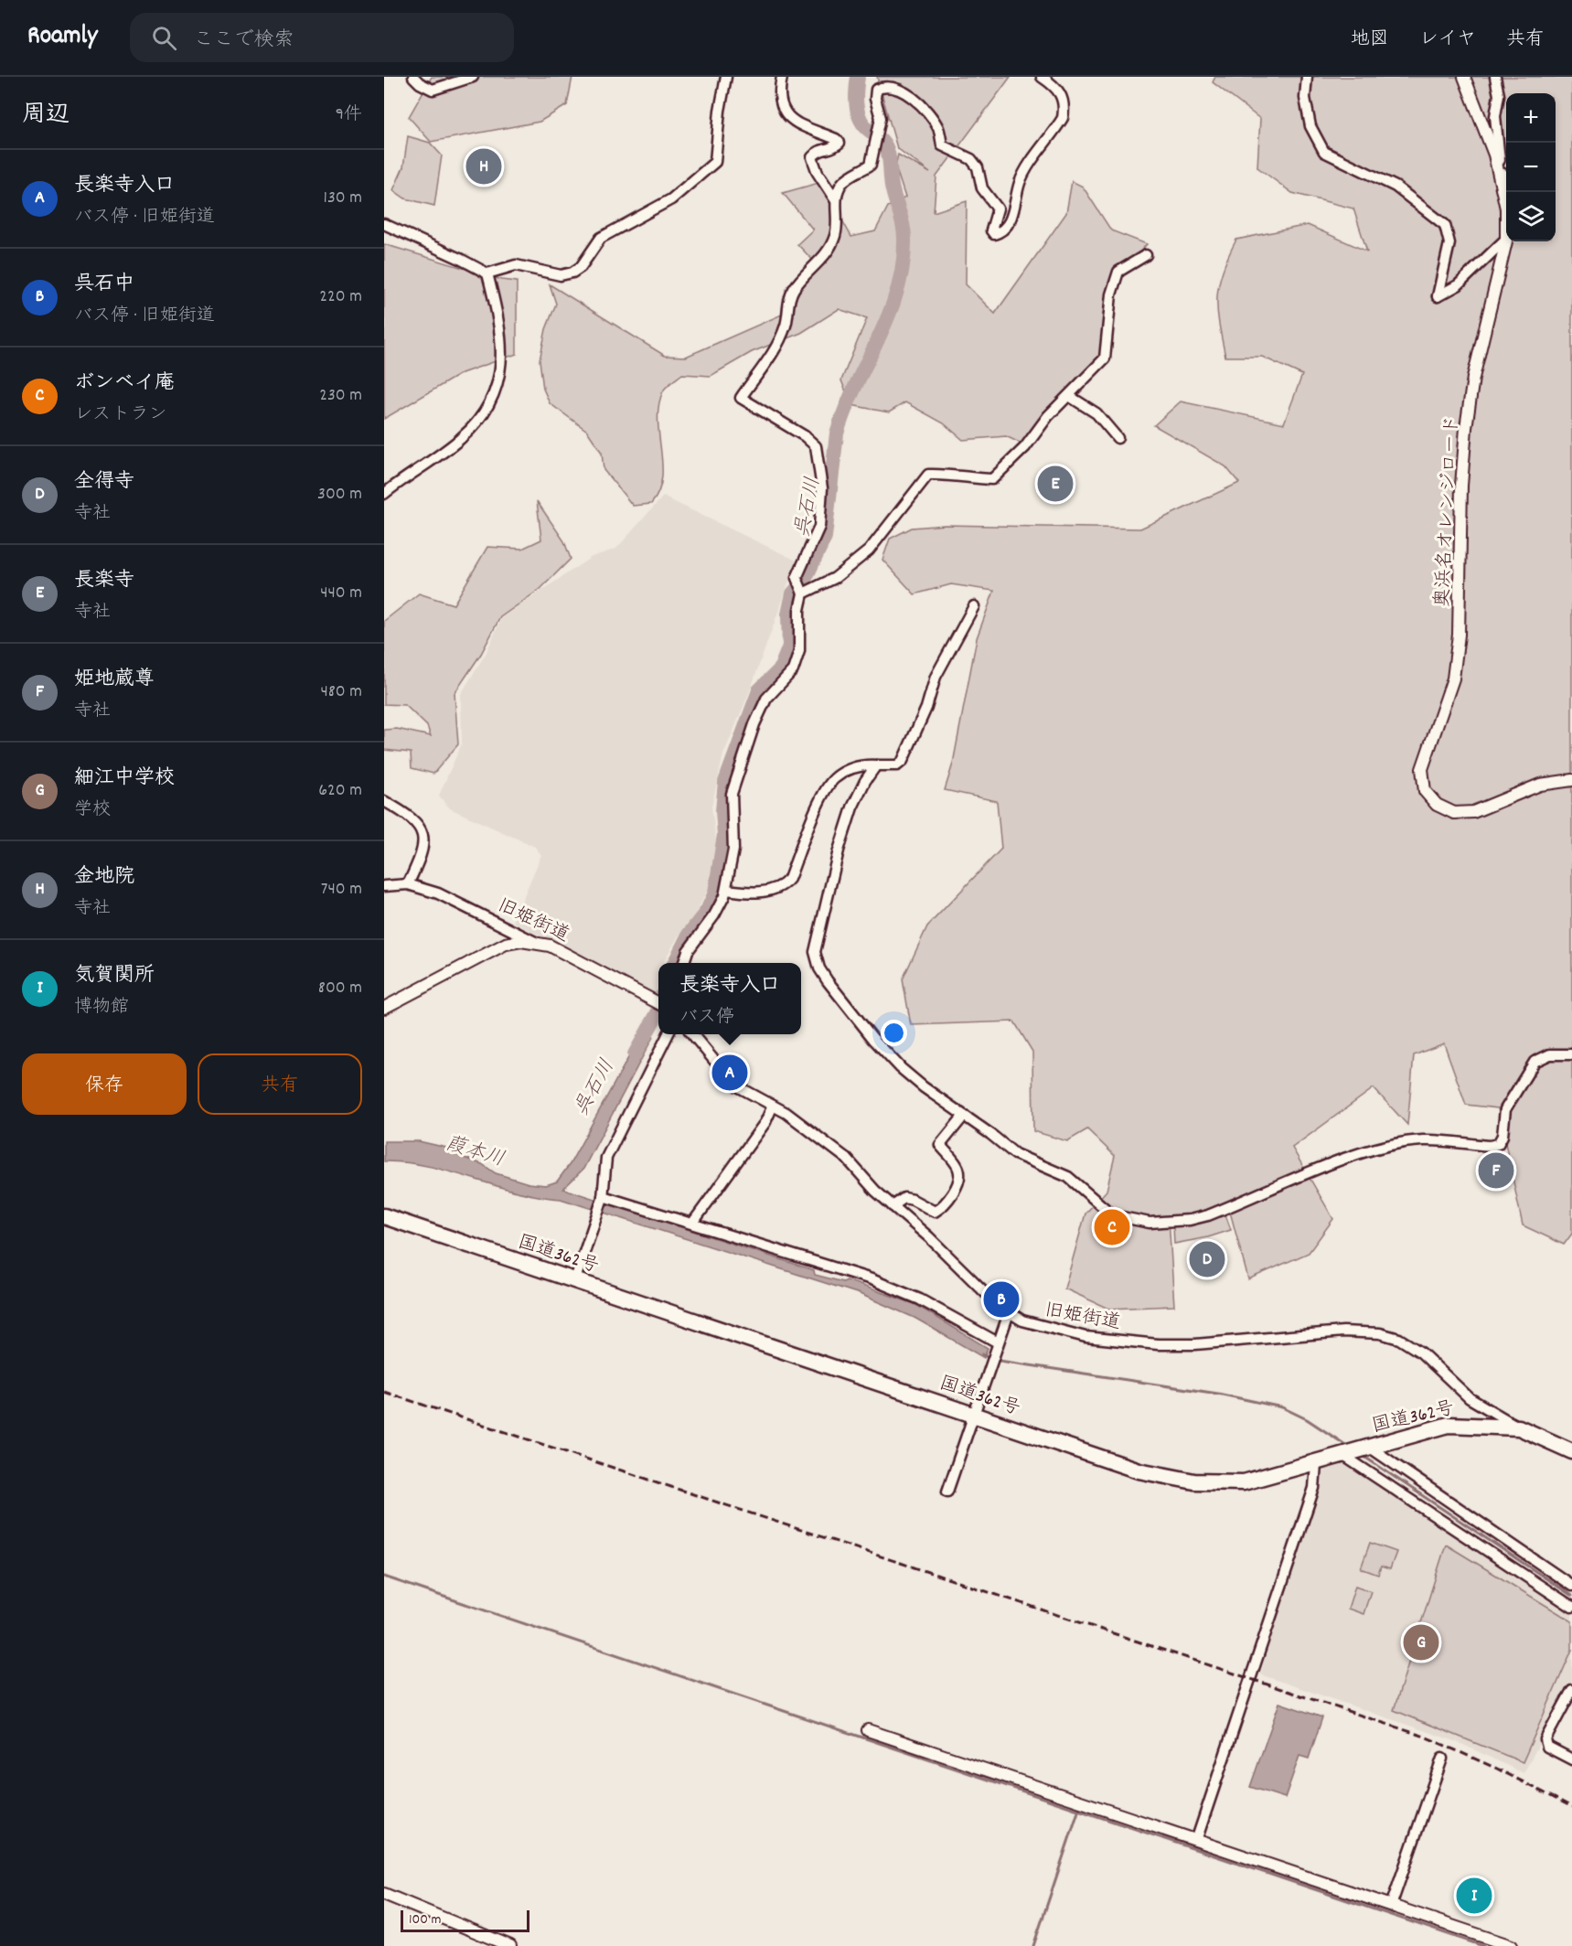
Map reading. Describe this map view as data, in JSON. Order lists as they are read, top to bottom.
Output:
{
  "streets": {
    "highway": ["国道362号"],
    "street": ["奥浜名オレンジロード", "旧姫街道"]
  },
  "crossings": [
    ["旧姫街道", "国道362号"]
  ],
  "water": ["呉石川", "葭本川"],
  "scale_bar": "100 m",
  "page": {
    "header": "Roamly",
    "search": "ここで検索",
    "nav": ["地図", "レイヤ", "共有"],
    "heading": ["周辺", "9件"],
    "map_buttons": ["+", "−"],
    "pins": [
      "H",
      "E",
      "A",
      "F",
      "C",
      "D",
      "B",
      "G",
      "I"
    ],
    "list": [
      {
        "mark": "A",
        "name": "長楽寺入口",
        "note": "バス停 · 旧姫街道",
        "value": "130 m"
      },
      {
        "mark": "B",
        "name": "呉石中",
        "note": "バス停 · 旧姫街道",
        "value": "220 m"
      },
      {
        "mark": "C",
        "name": "ボンベイ庵",
        "note": "レストラン",
        "value": "230 m"
      },
      {
        "mark": "D",
        "name": "全得寺",
        "note": "寺社",
        "value": "300 m"
      },
      {
        "mark": "E",
        "name": "長楽寺",
        "note": "寺社",
        "value": "440 m"
      },
      {
        "mark": "F",
        "name": "姫地蔵尊",
        "note": "寺社",
        "value": "480 m"
      },
      {
        "mark": "G",
        "name": "細江中学校",
        "note": "学校",
        "value": "620 m"
      },
      {
        "mark": "H",
        "name": "金地院",
        "note": "寺社",
        "value": "740 m"
      },
      {
        "mark": "I",
        "name": "気賀関所",
        "note": "博物館",
        "value": "800 m"
      }
    ],
    "popup": ["長楽寺入口", "バス停"],
    "buttons": ["保存", "共有"],
    "scale": "100 m"
  }
}
